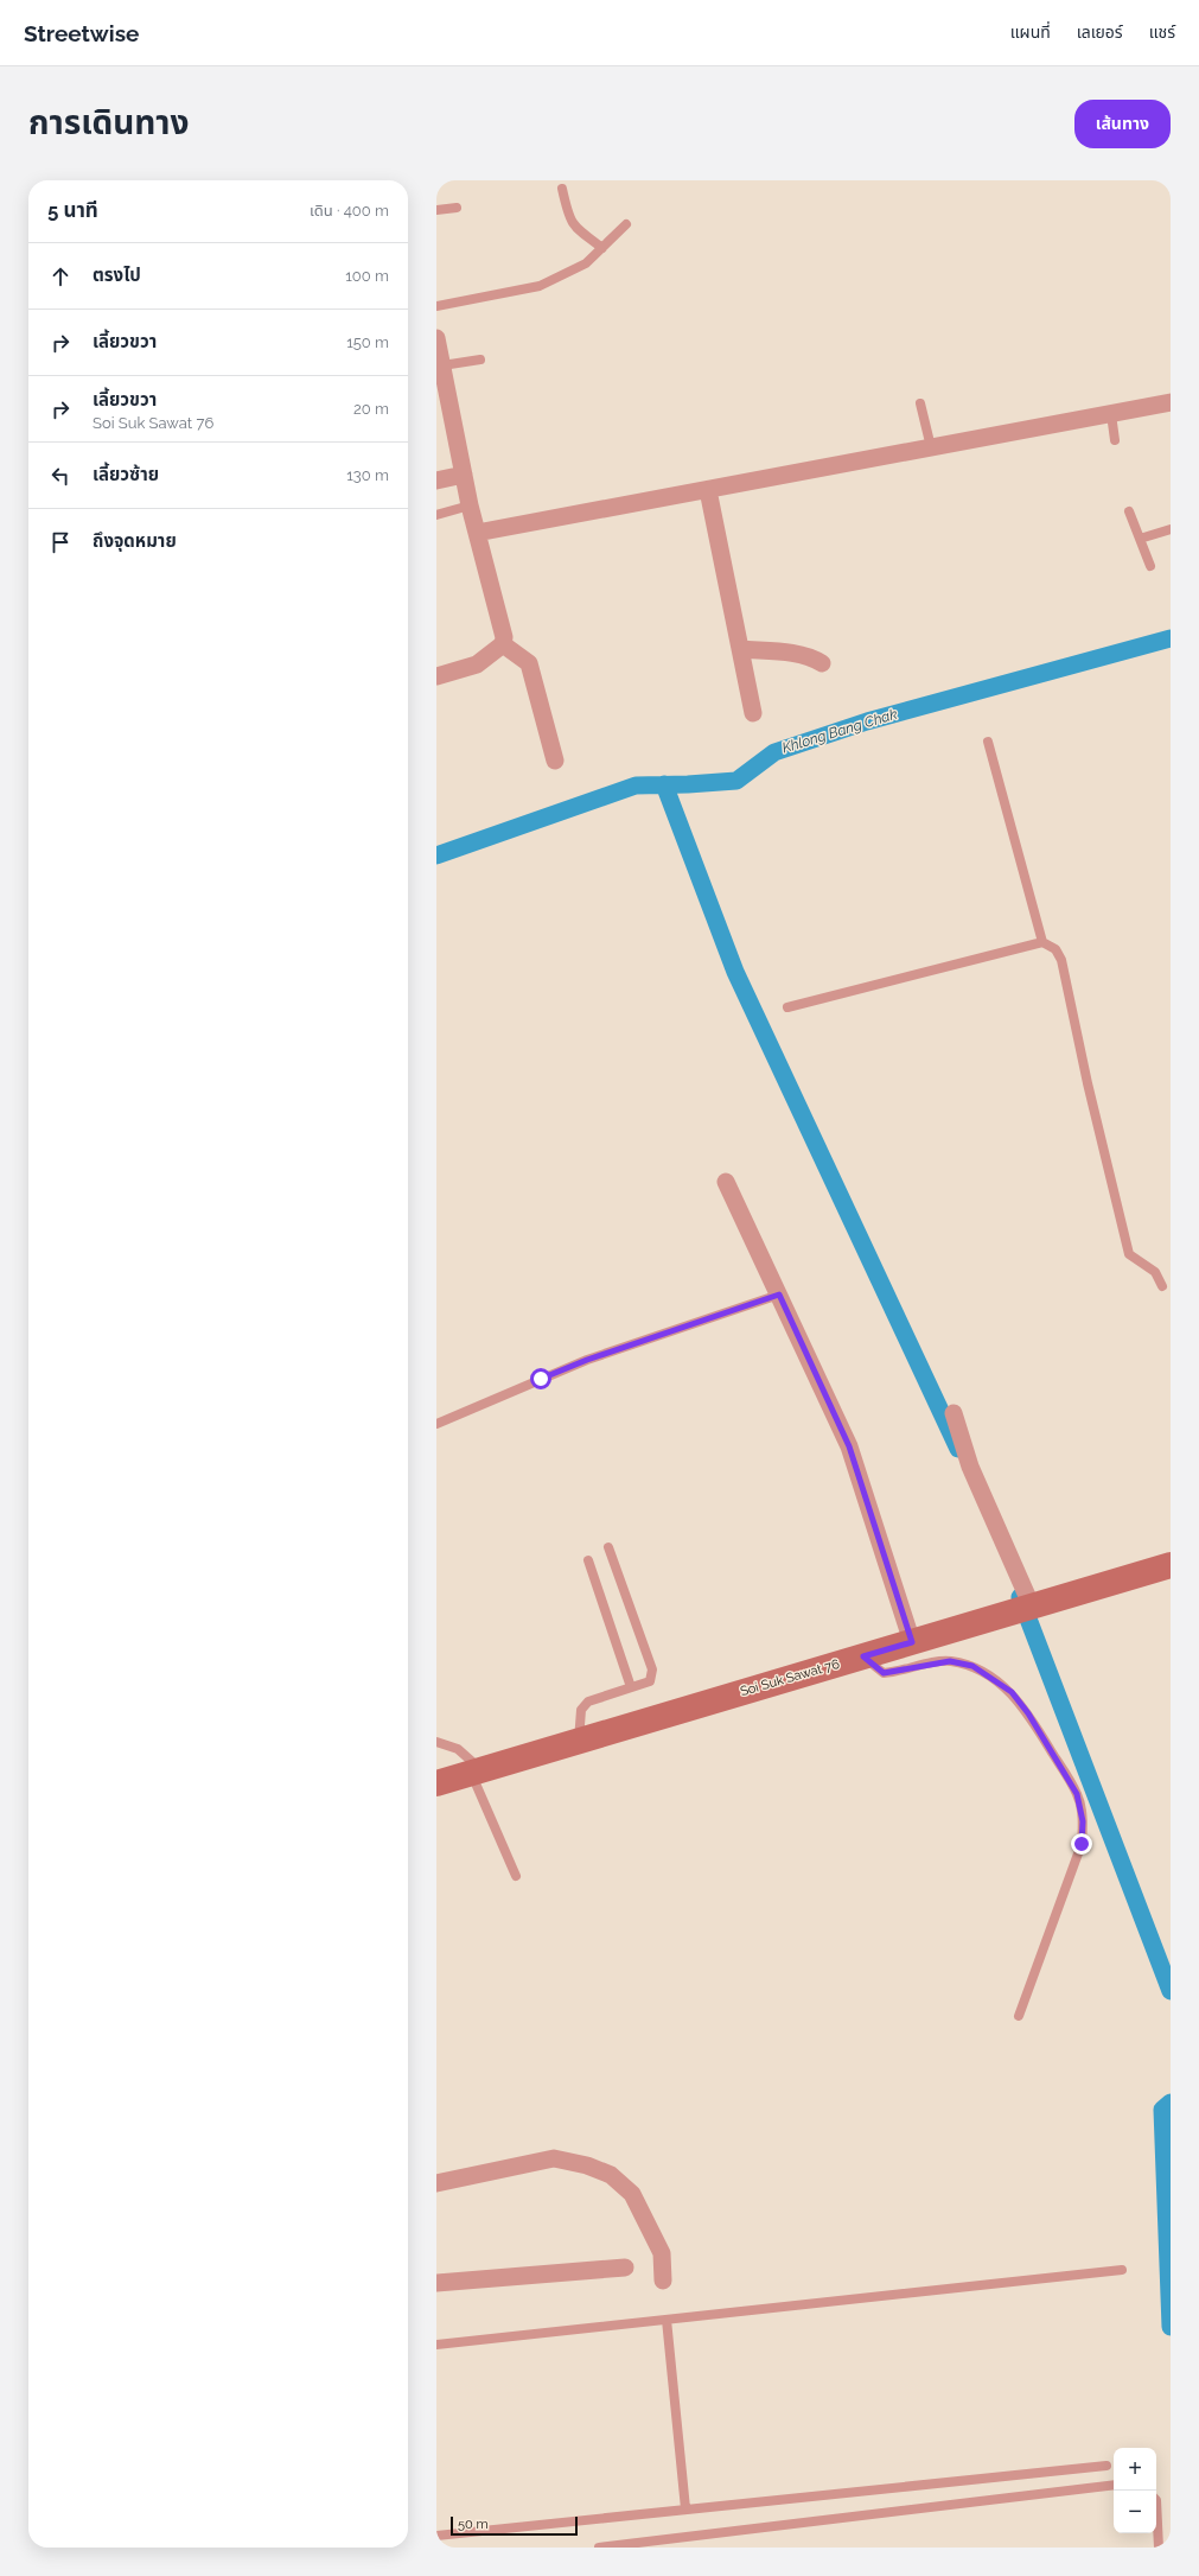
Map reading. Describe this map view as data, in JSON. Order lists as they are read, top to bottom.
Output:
{
  "streets": {
    "street": ["Soi Suk Sawat 76"]
  },
  "water": ["Khlong Bang Chak"],
  "scale_bar": "50 m",
  "page": {
    "header": "Streetwise",
    "nav": ["แผนที่", "เลเยอร์", "แชร์"],
    "title": "การเดินทาง",
    "buttons": "เส้นทาง",
    "heading": ["5 นาที", "เดิน · 400 m"],
    "list": [
      ["ตรงไป", "100 m"],
      ["เลี้ยวขวา", "150 m"],
      ["เลี้ยวขวา", "Soi Suk Sawat 76", "20 m"],
      ["เลี้ยวซ้าย", "130 m"],
      "ถึงจุดหมาย"
    ],
    "map_buttons": ["+", "−"],
    "scale": "50 m"
  }
}
